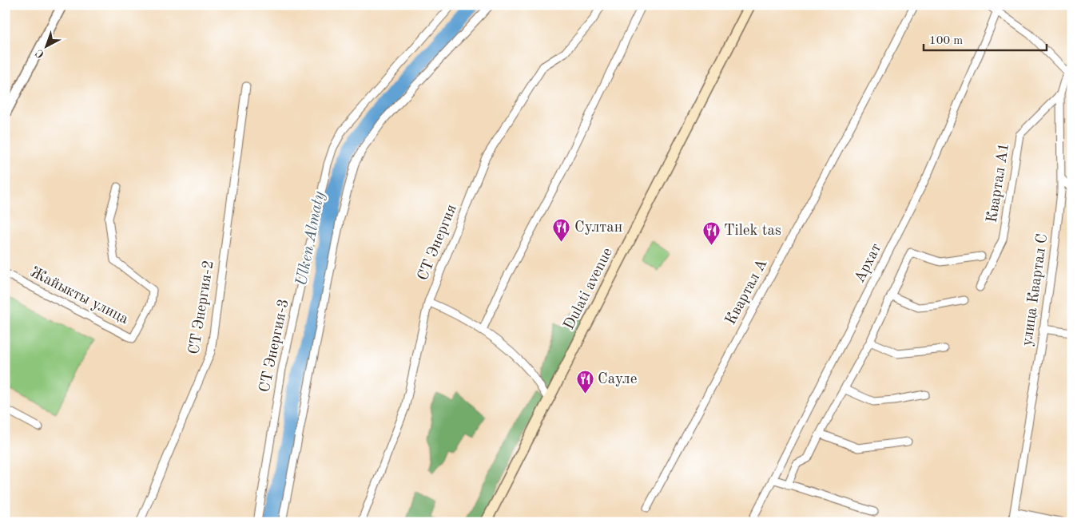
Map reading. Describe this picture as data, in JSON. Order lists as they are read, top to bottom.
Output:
{
  "streets": {
    "main road": ["Dulati avenue"],
    "street": [
      "Квартал А1",
      "СТ Энергия",
      "Архат",
      "улица Квартал С",
      "Квартал А",
      "Жайыкты улица",
      "СТ Энергия-2",
      "СТ Энергия-3"
    ]
  },
  "crossings": [
    ["Квартал А1", "улица Квартал С"]
  ],
  "water": ["Ulken Almaty"],
  "places": {
    "restaurant": ["Султан", "Tilek tas", "Сауле"]
  },
  "scale_bar": "100 m",
  "north": "bottom left"
}
